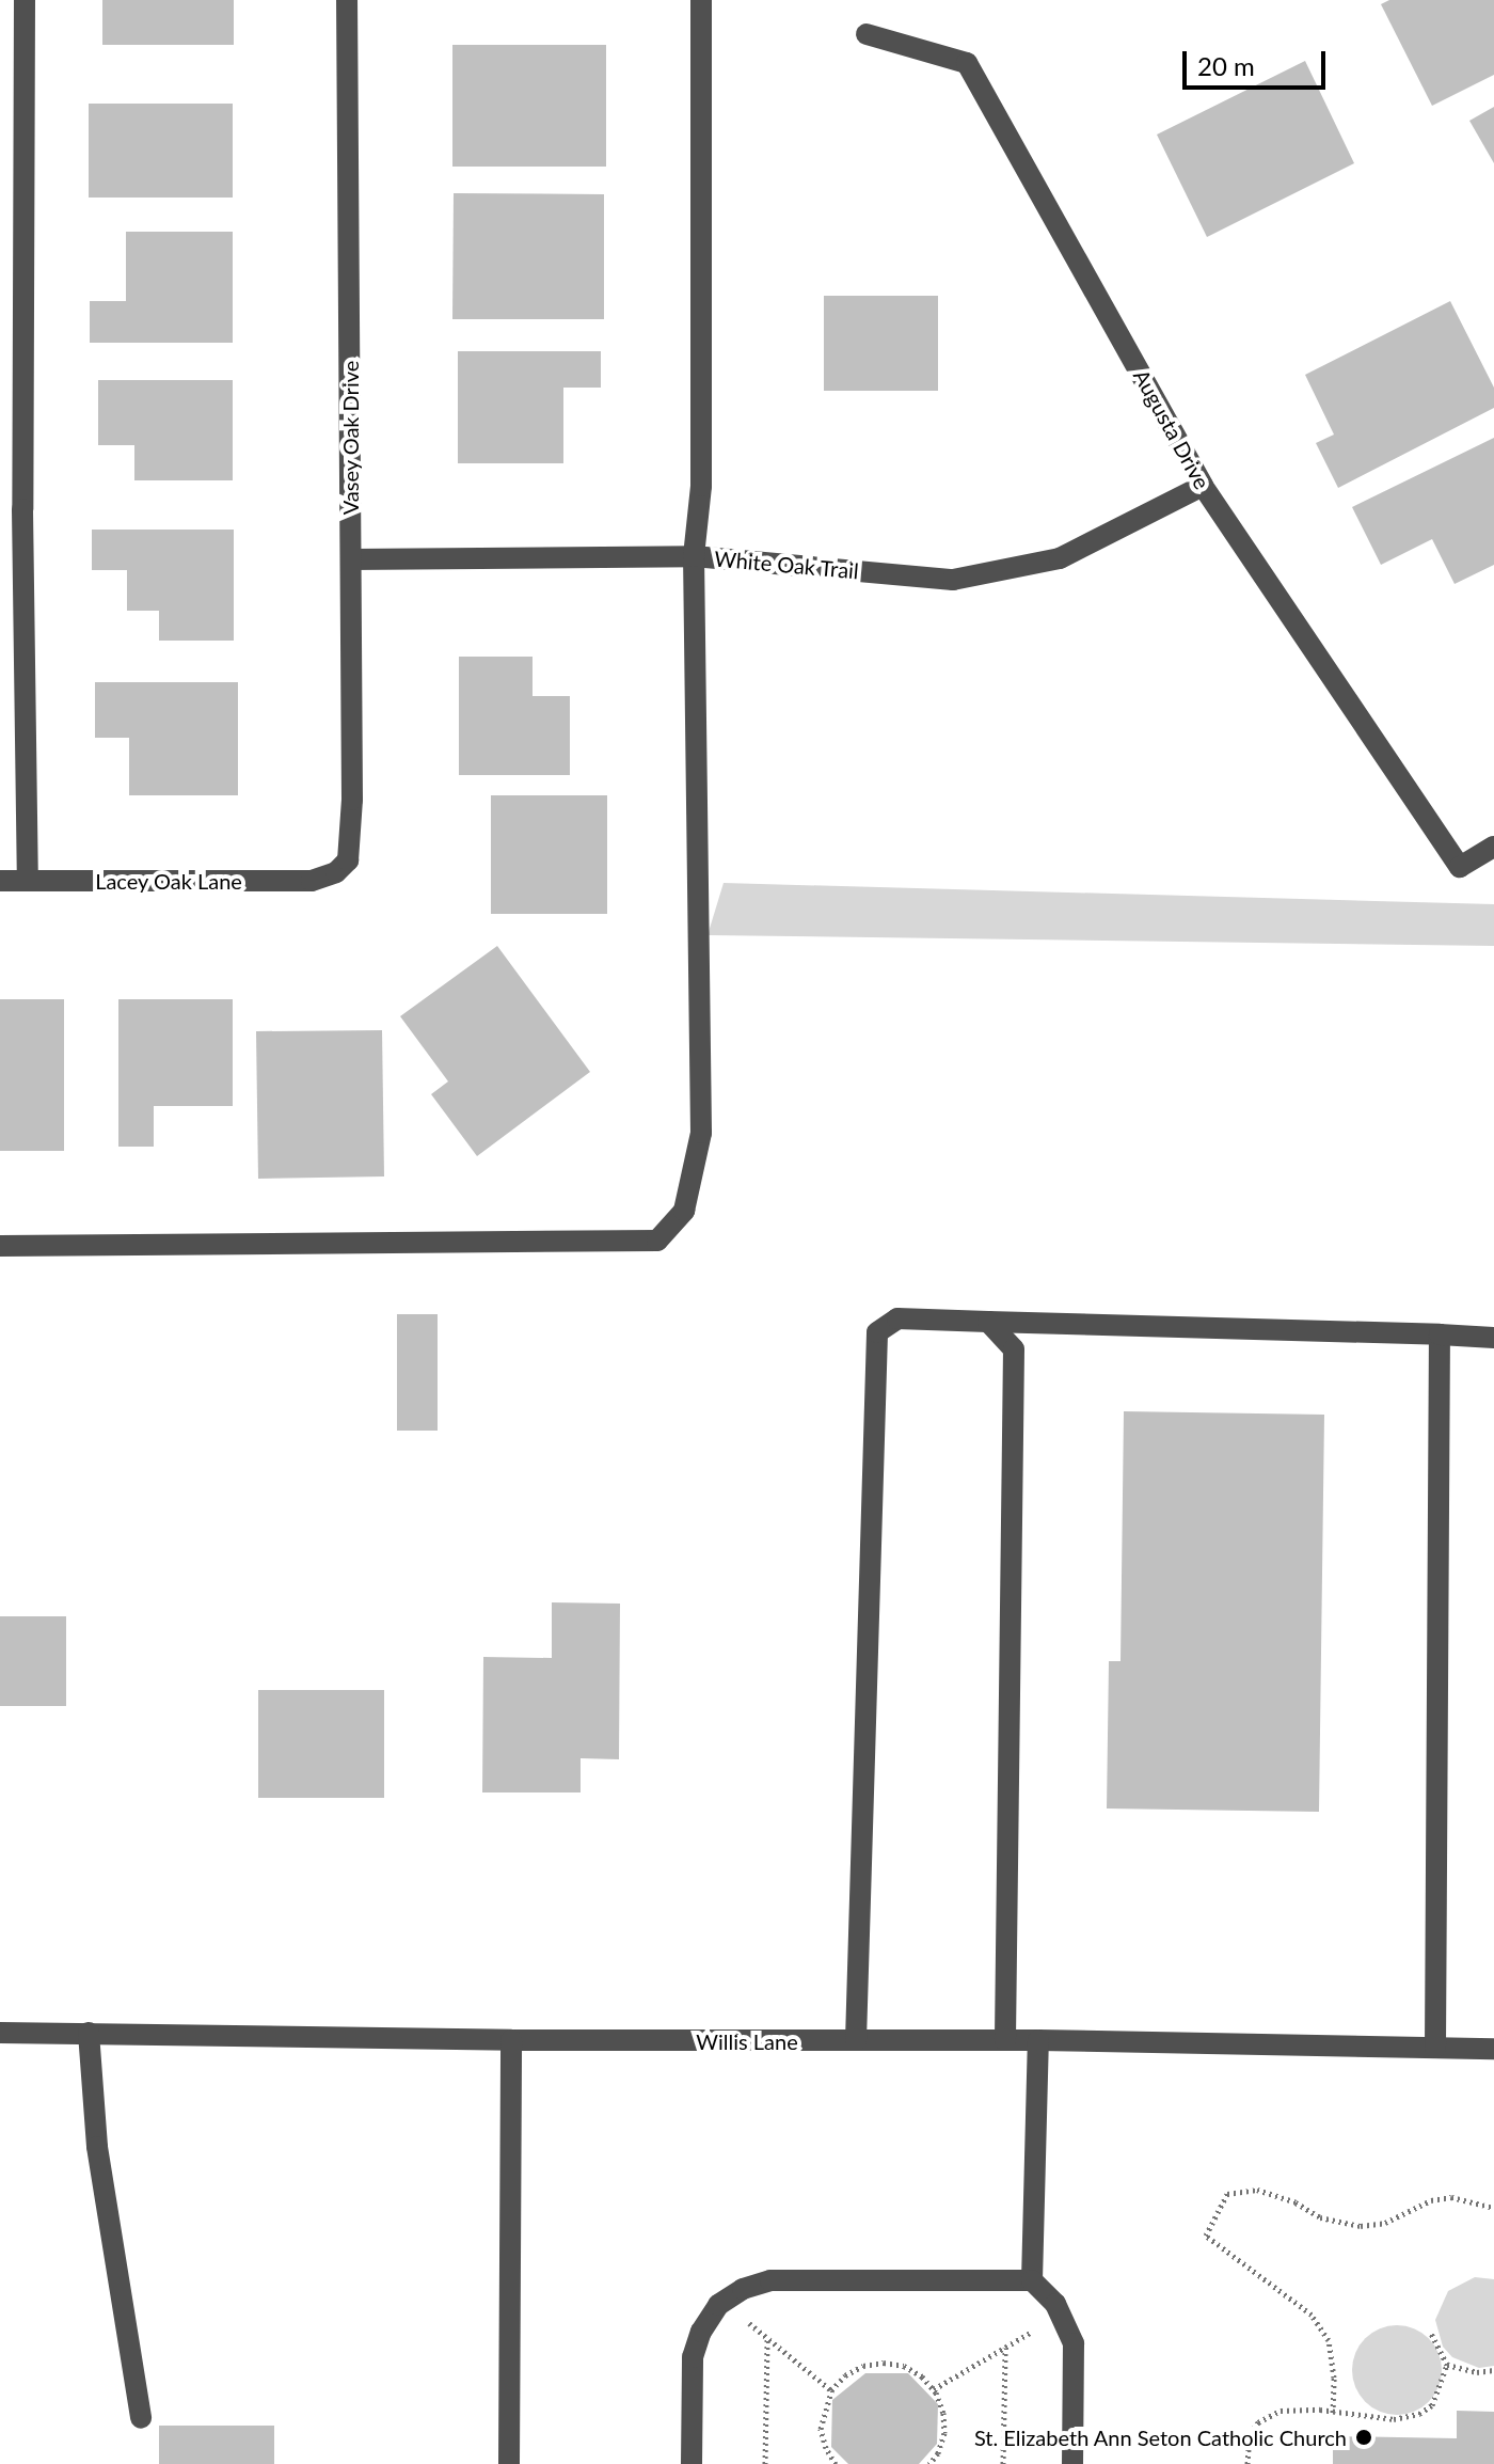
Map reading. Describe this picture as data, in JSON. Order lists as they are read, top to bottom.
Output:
{
  "streets": {
    "street": [
      "Augusta Drive",
      "Vasey Oak Drive",
      "White Oak Trail",
      "Lacey Oak Lane",
      "Willis Lane"
    ]
  },
  "crossings": [
    ["Augusta Drive", "White Oak Trail"],
    ["Vasey Oak Drive", "White Oak Trail"],
    ["Vasey Oak Drive", "Lacey Oak Lane"]
  ],
  "places": ["St. Elizabeth Ann Seton Catholic Church"],
  "scale_bar": "20 m"
}
